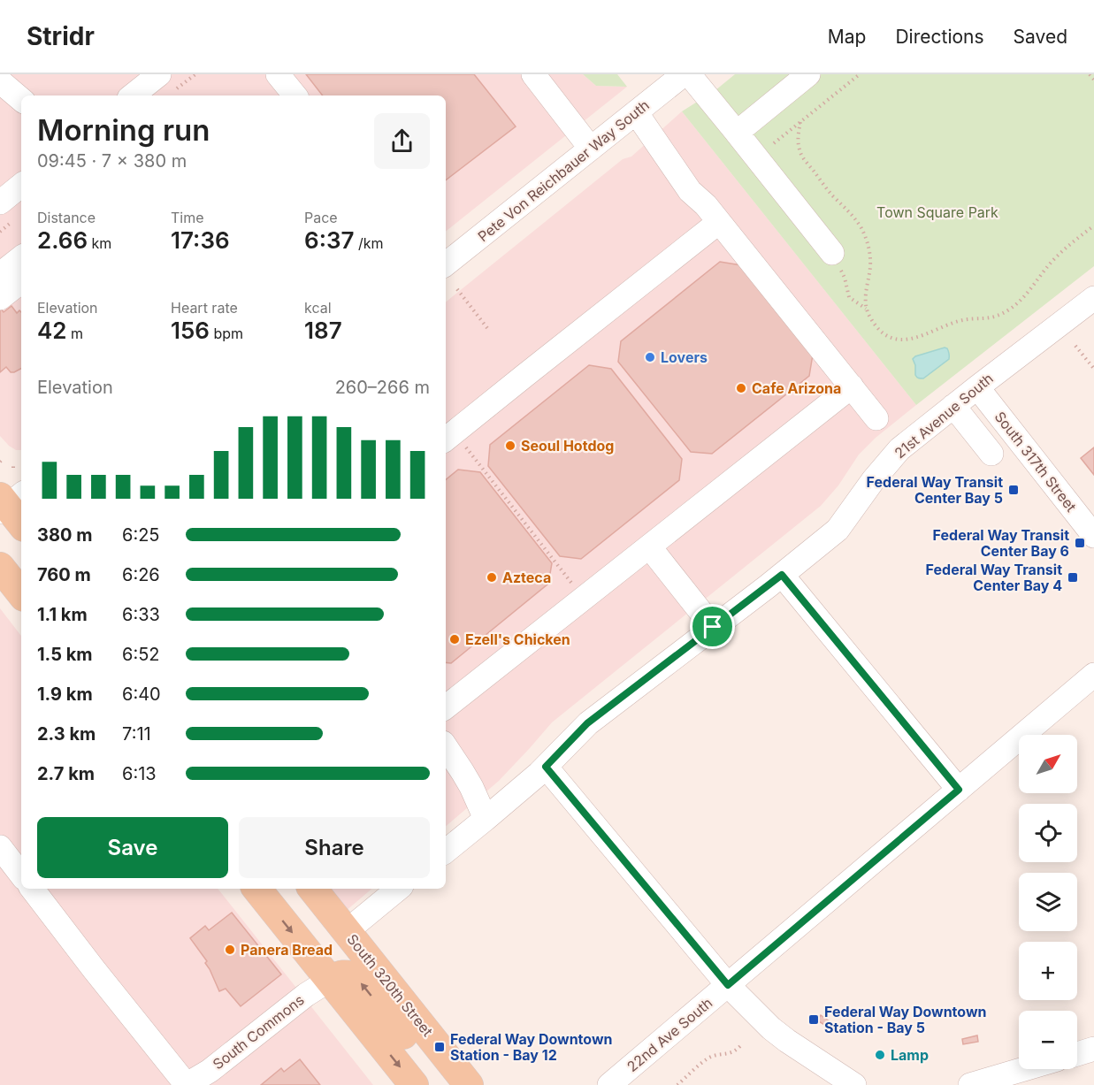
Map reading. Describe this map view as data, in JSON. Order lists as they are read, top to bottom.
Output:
{
  "streets": {
    "main road": ["South 320th Street"],
    "street": [
      "Pete Von Reichbauer Way South",
      "21st Avenue South",
      "South 317th Street",
      "South Commons",
      "22nd Ave South"
    ]
  },
  "crossings": [
    ["21st Avenue South", "South 317th Street"]
  ],
  "parks": ["Town Square Park"],
  "places": {
    "other": [
      "Lovers",
      "Cafe Arizona",
      "Seoul Hotdog",
      "Azteca",
      "Ezell's Chicken",
      "Panera Bread",
      "Lamp"
    ],
    "transit": [
      "Federal Way Transit Center Bay 5",
      "Federal Way Transit Center Bay 6",
      "Federal Way Transit Center Bay 4",
      "Federal Way Downtown Station - Bay 5",
      "Federal Way Downtown Station - Bay 12"
    ]
  },
  "north": "top right",
  "page": {
    "header": "Stridr",
    "nav": ["Map", "Directions", "Saved"],
    "heading": ["Morning run", "09:45 · 7 × 380 m"],
    "stats": [
      ["Distance", "2.66 km"],
      ["Time", "17:36"],
      ["Pace", "6:37 /km"],
      ["Elevation", "42 m"],
      ["Heart rate", "156 bpm"],
      ["kcal", "187"]
    ],
    "chart": ["Elevation", "260–266 m"],
    "list": [
      {
        "name": "380 m",
        "note": "6:25"
      },
      {
        "name": "760 m",
        "note": "6:26"
      },
      {
        "name": "1.1 km",
        "note": "6:33"
      },
      {
        "name": "1.5 km",
        "note": "6:52"
      },
      {
        "name": "1.9 km",
        "note": "6:40"
      },
      {
        "name": "2.3 km",
        "note": "7:11"
      },
      {
        "name": "2.7 km",
        "note": "6:13"
      }
    ],
    "map_buttons": ["+", "−"],
    "buttons": ["Save", "Share"]
  }
}
